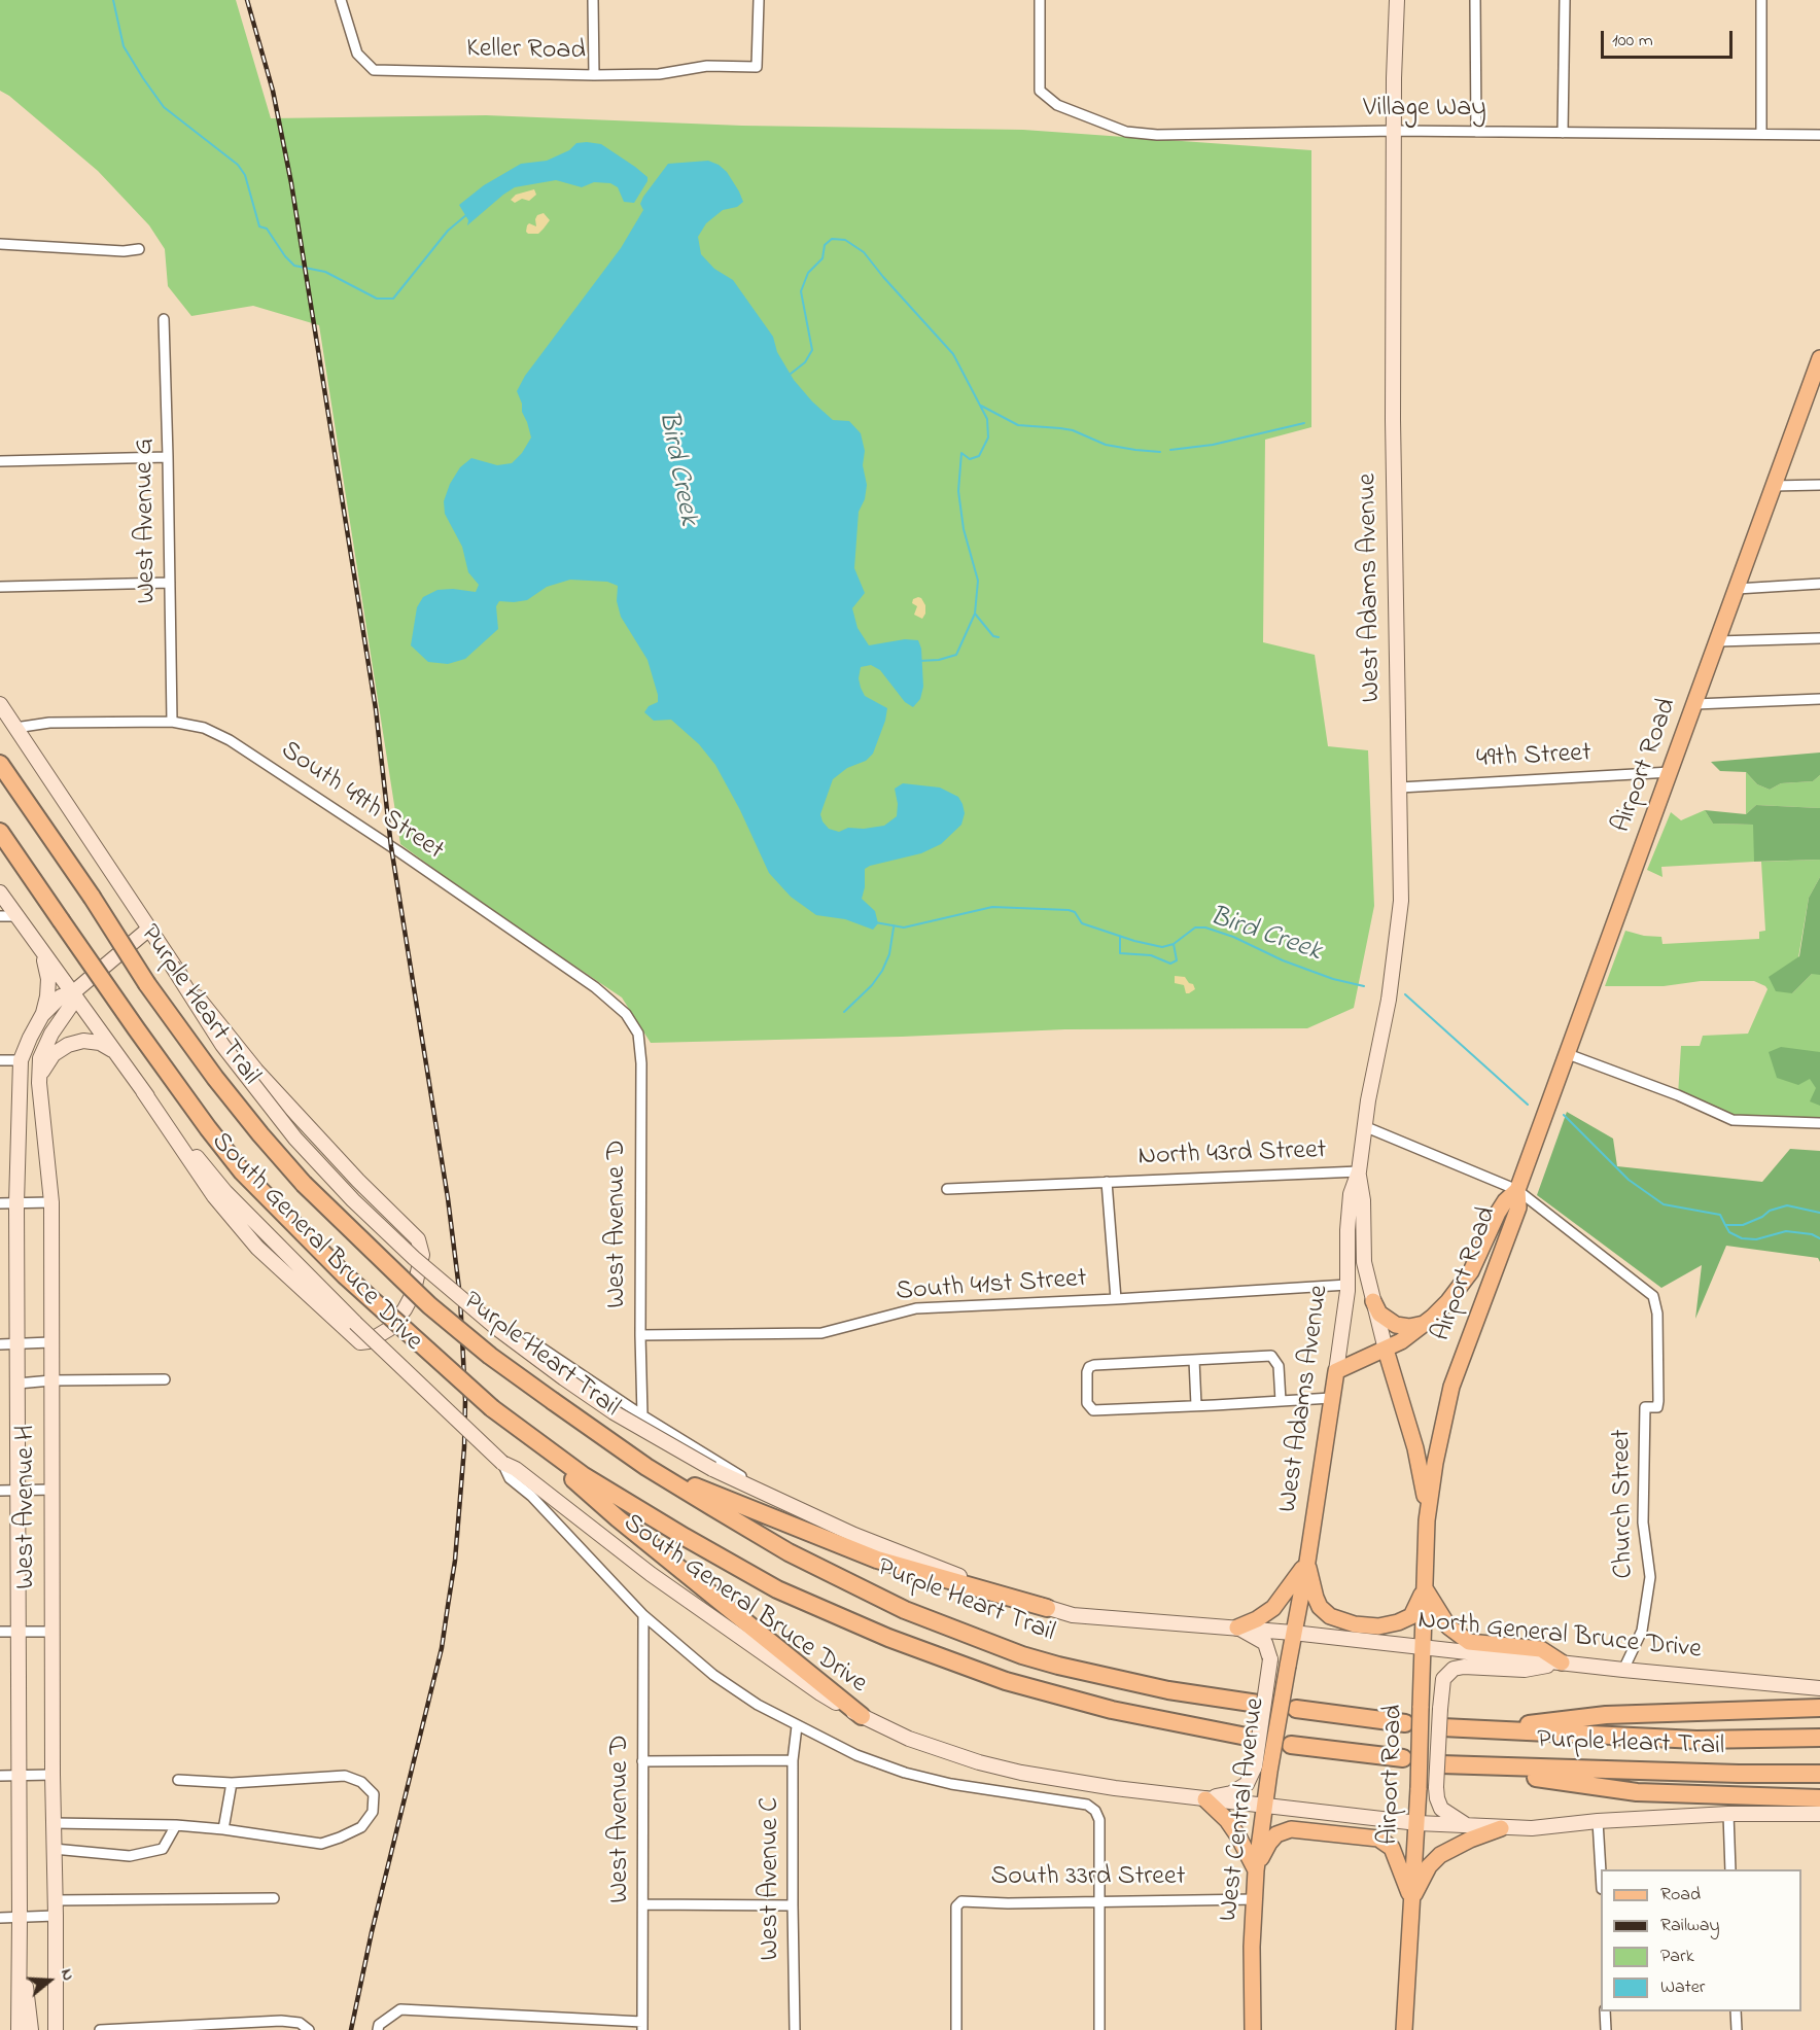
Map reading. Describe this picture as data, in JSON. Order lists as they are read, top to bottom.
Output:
{
  "streets": {
    "highway": ["Purple Heart Trail"],
    "main road": [
      "West Adams Avenue",
      "Airport Road",
      "South General Bruce Drive",
      "West Avenue H",
      "North General Bruce Drive",
      "West Central Avenue"
    ],
    "street": [
      "Keller Road",
      "Village Way",
      "West Avenue G",
      "49th Street",
      "South 49th Street",
      "North 43rd Street",
      "West Avenue D",
      "South 41st Street",
      "Church Street",
      "West Avenue C",
      "South 33rd Street"
    ]
  },
  "crossings": [
    ["Village Way", "West Adams Avenue"],
    ["West Avenue G", "South 49th Street"],
    ["West Adams Avenue", "49th Street"],
    ["West Adams Avenue", "Airport Road"],
    ["West Adams Avenue", "North 43rd Street"],
    ["West Adams Avenue", "South 41st Street"],
    ["West Adams Avenue", "North General Bruce Drive"],
    ["West Adams Avenue", "West Central Avenue"],
    ["49th Street", "Airport Road"],
    ["Airport Road", "South General Bruce Drive"],
    ["Airport Road", "Church Street"],
    ["Airport Road", "North General Bruce Drive"],
    ["South 49th Street", "West Avenue D"],
    ["West Avenue D", "South General Bruce Drive"],
    ["West Avenue D", "South 41st Street"],
    ["South General Bruce Drive", "West Avenue H"],
    ["South General Bruce Drive", "West Central Avenue"],
    ["South General Bruce Drive", "West Avenue C"],
    ["South General Bruce Drive", "South 33rd Street"],
    ["Church Street", "North General Bruce Drive"],
    ["North General Bruce Drive", "West Central Avenue"],
    ["West Central Avenue", "South 33rd Street"]
  ],
  "water": ["Bird Creek"],
  "legend": [
    "Road",
    "Railway",
    "Park",
    "Water"
  ],
  "scale_bar": "100 m",
  "north": "right"
}
